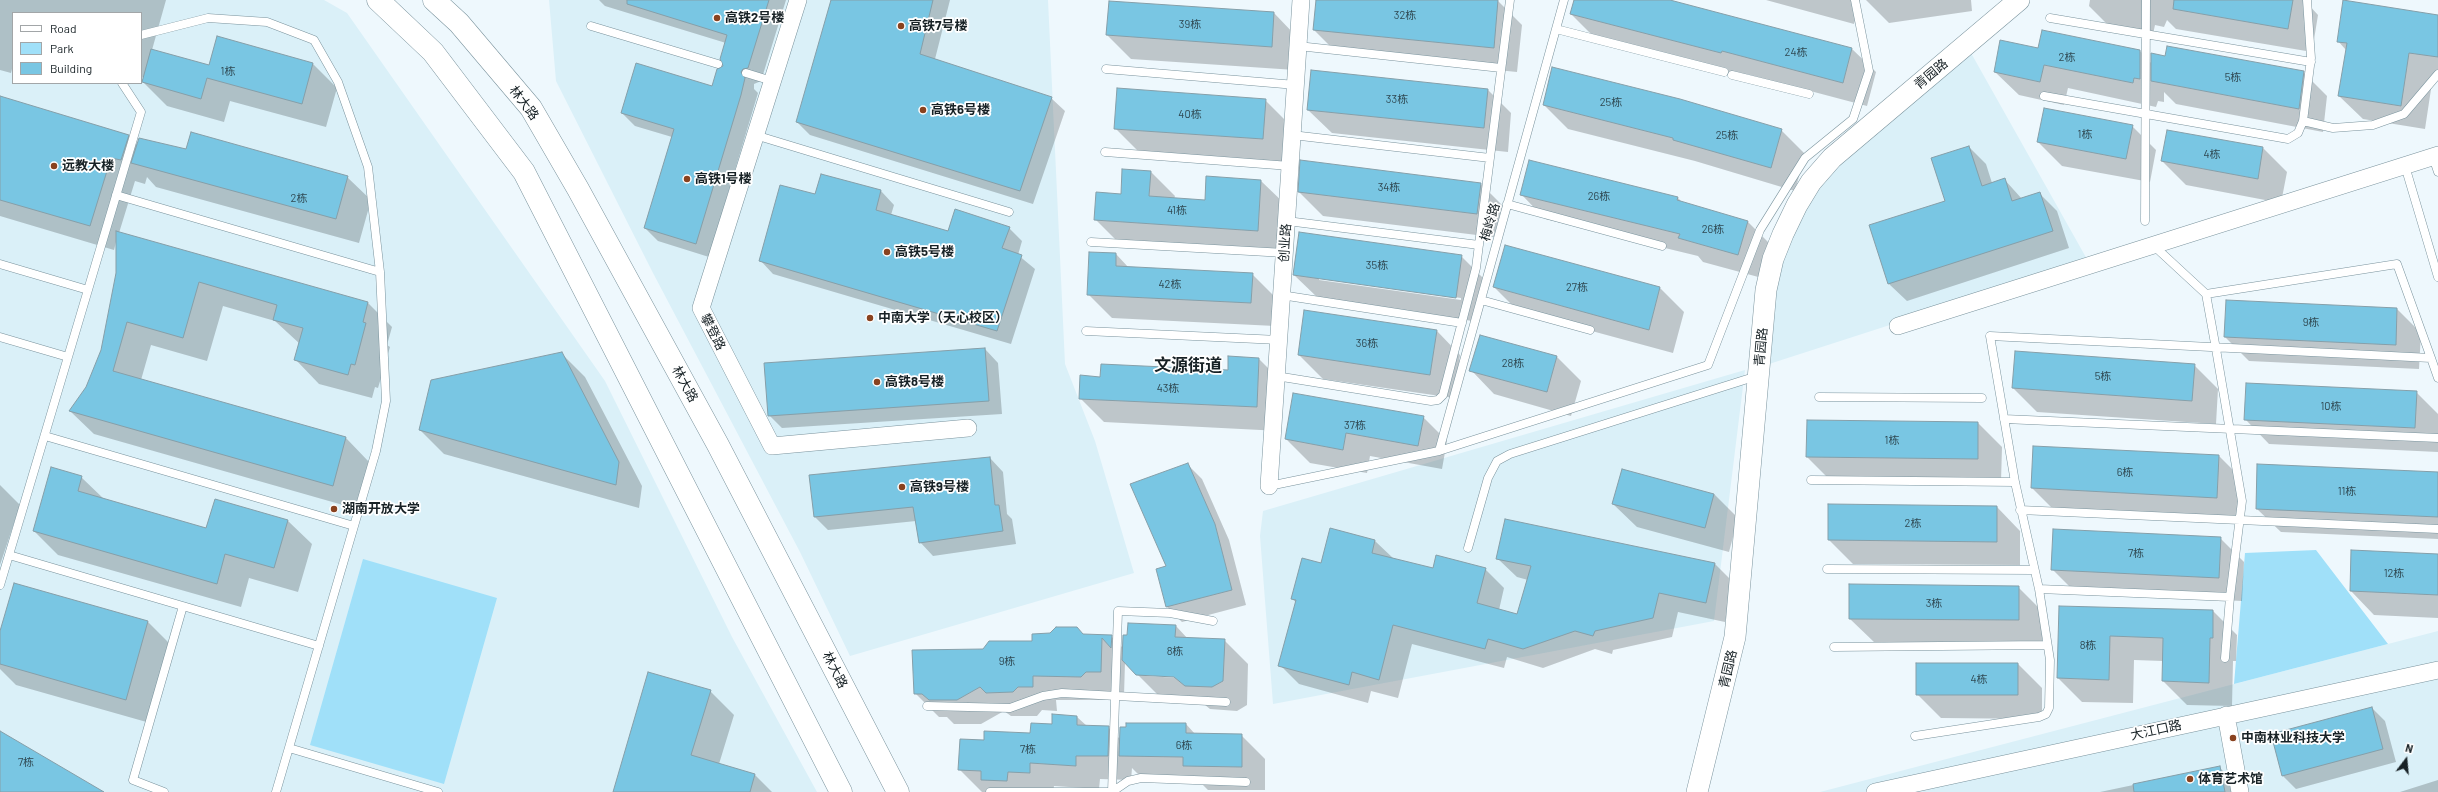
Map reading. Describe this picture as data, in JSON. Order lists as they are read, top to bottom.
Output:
{
  "streets": {
    "main road": ["林大路"],
    "street": [
      "青园路",
      "创业路",
      "攀登路",
      "大江口路"
    ],
    "lane": ["梅岭路"]
  },
  "districts": ["文源街道"],
  "places": [
    "高铁2号楼",
    "高铁7号楼",
    "高铁6号楼",
    "远教大楼",
    "高铁1号楼",
    "高铁5号楼",
    "中南大学（天心校区）",
    "高铁8号楼",
    "高铁9号楼",
    "湖南开放大学",
    "中南林业科技大学",
    "体育艺术馆"
  ],
  "house_numbers": [
    "32栋",
    "39栋",
    "24栋",
    "2栋",
    "1栋",
    "5栋",
    "33栋",
    "25栋",
    "40栋",
    "1栋",
    "25栋",
    "4栋",
    "34栋",
    "26栋",
    "2栋",
    "41栋",
    "26栋",
    "35栋",
    "42栋",
    "27栋",
    "9栋",
    "36栋",
    "28栋",
    "5栋",
    "43栋",
    "10栋",
    "37栋",
    "1栋",
    "6栋",
    "11栋",
    "2栋",
    "7栋",
    "12栋",
    "3栋",
    "8栋",
    "8栋",
    "9栋",
    "4栋",
    "6栋",
    "7栋",
    "7栋"
  ],
  "legend": ["Road", "Park", "Building"],
  "north": "top"
}
